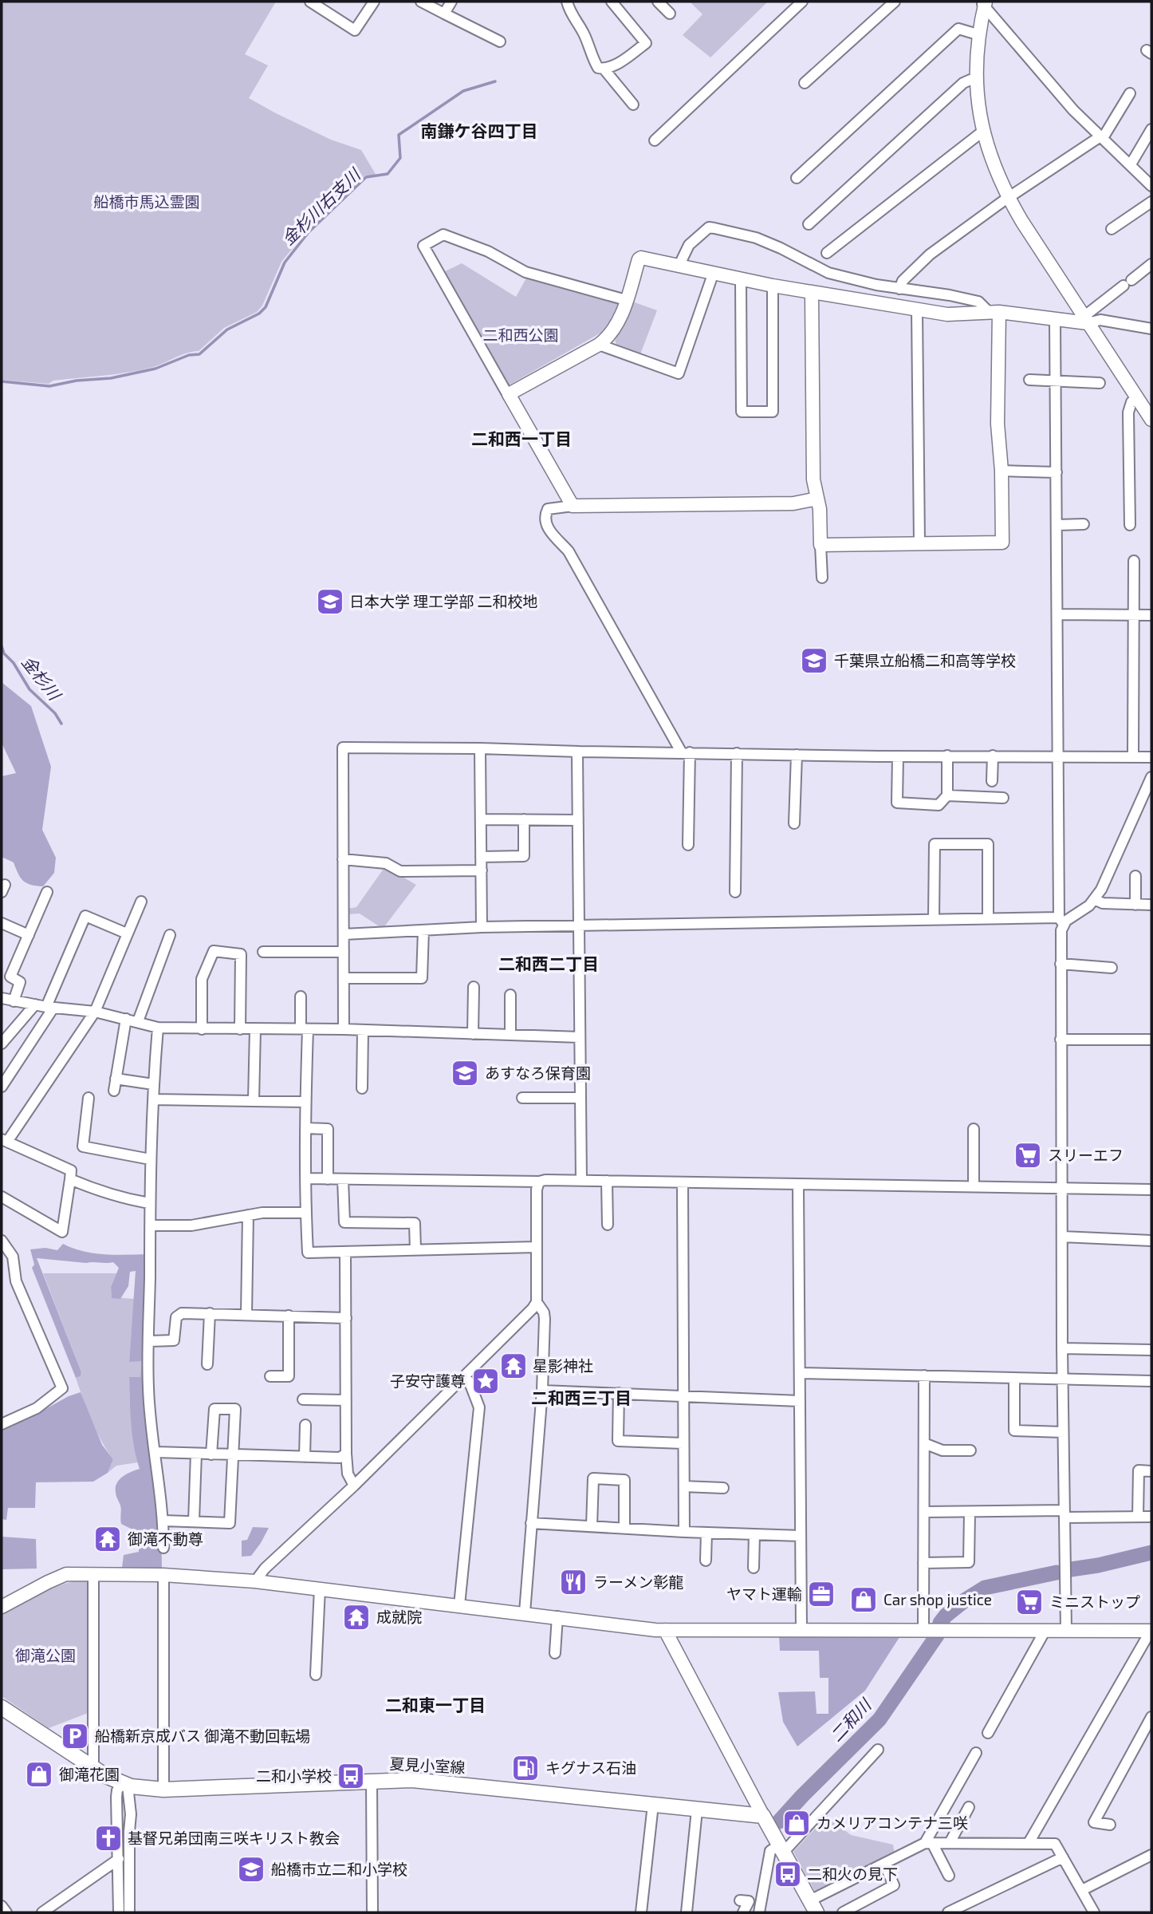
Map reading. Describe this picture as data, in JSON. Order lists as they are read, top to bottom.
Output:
{
  "streets": {
    "main road": ["夏見小室線"]
  },
  "districts": [
    "南鎌ケ谷四丁目",
    "二和西一丁目",
    "二和西二丁目",
    "二和西三丁目",
    "二和東一丁目"
  ],
  "water": ["金杉川右支川", "金杉川", "二和川"],
  "parks": ["船橋市馬込霊園", "二和西公園", "御滝公園"],
  "places": {
    "school or university": [
      "日本大学 理工学部 二和校地",
      "千葉県立船橋二和高等学校",
      "あすなろ保育園",
      "船橋市立二和小学校"
    ],
    "supermarket": ["スリーエフ", "ミニストップ"],
    "temple": ["星影神社", "御滝不動尊", "成就院"],
    "place": ["子安守護尊"],
    "restaurant": ["ラーメン彰龍"],
    "office": ["ヤマト運輸"],
    "shop": ["Car shop justice", "御滝花園", "カメリアコンテナ三咲"],
    "parking": ["船橋新京成バス 御滝不動回転場"],
    "fuel station": ["キグナス石油"],
    "bus stop": ["二和小学校", "二和火の見下"],
    "church": ["基督兄弟団南三咲キリスト教会"]
  }
}
